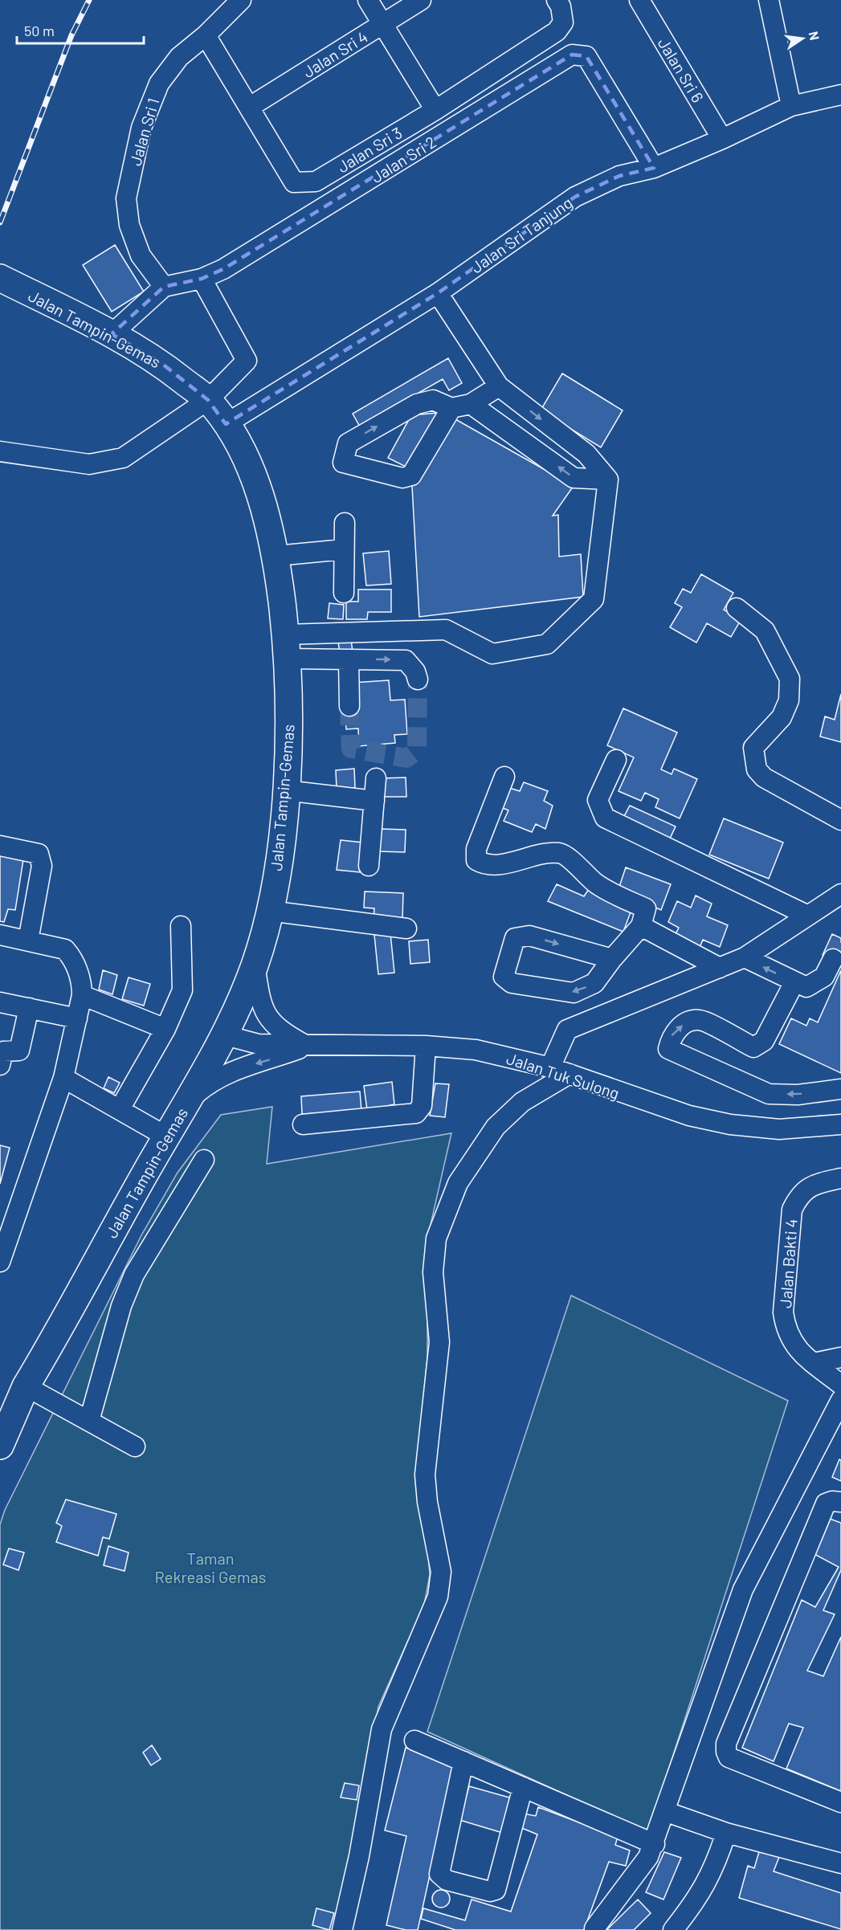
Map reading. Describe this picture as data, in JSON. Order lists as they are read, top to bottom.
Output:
{
  "streets": {
    "highway": ["Jalan Tampin-Gemas"],
    "street": [
      "Jalan Sri 4",
      "Jalan Sri 6",
      "Jalan Sri 1",
      "Jalan Sri 3",
      "Jalan Sri 2",
      "Jalan Sri Tanjung",
      "Jalan Tuk Sulong",
      "Jalan Bakti 4"
    ]
  },
  "crossings": [
    ["Jalan Sri 6", "Jalan Sri Tanjung"],
    ["Jalan Sri 1", "Jalan Sri 3"],
    ["Jalan Sri 1", "Jalan Sri 2"],
    ["Jalan Sri 2", "Jalan Sri Tanjung"],
    ["Jalan Sri Tanjung", "Jalan Tampin-Gemas"],
    ["Jalan Tampin-Gemas", "Jalan Tuk Sulong"]
  ],
  "parks": ["Taman Rekreasi Gemas"],
  "scale_bar": "50 m",
  "north": "right"
}
